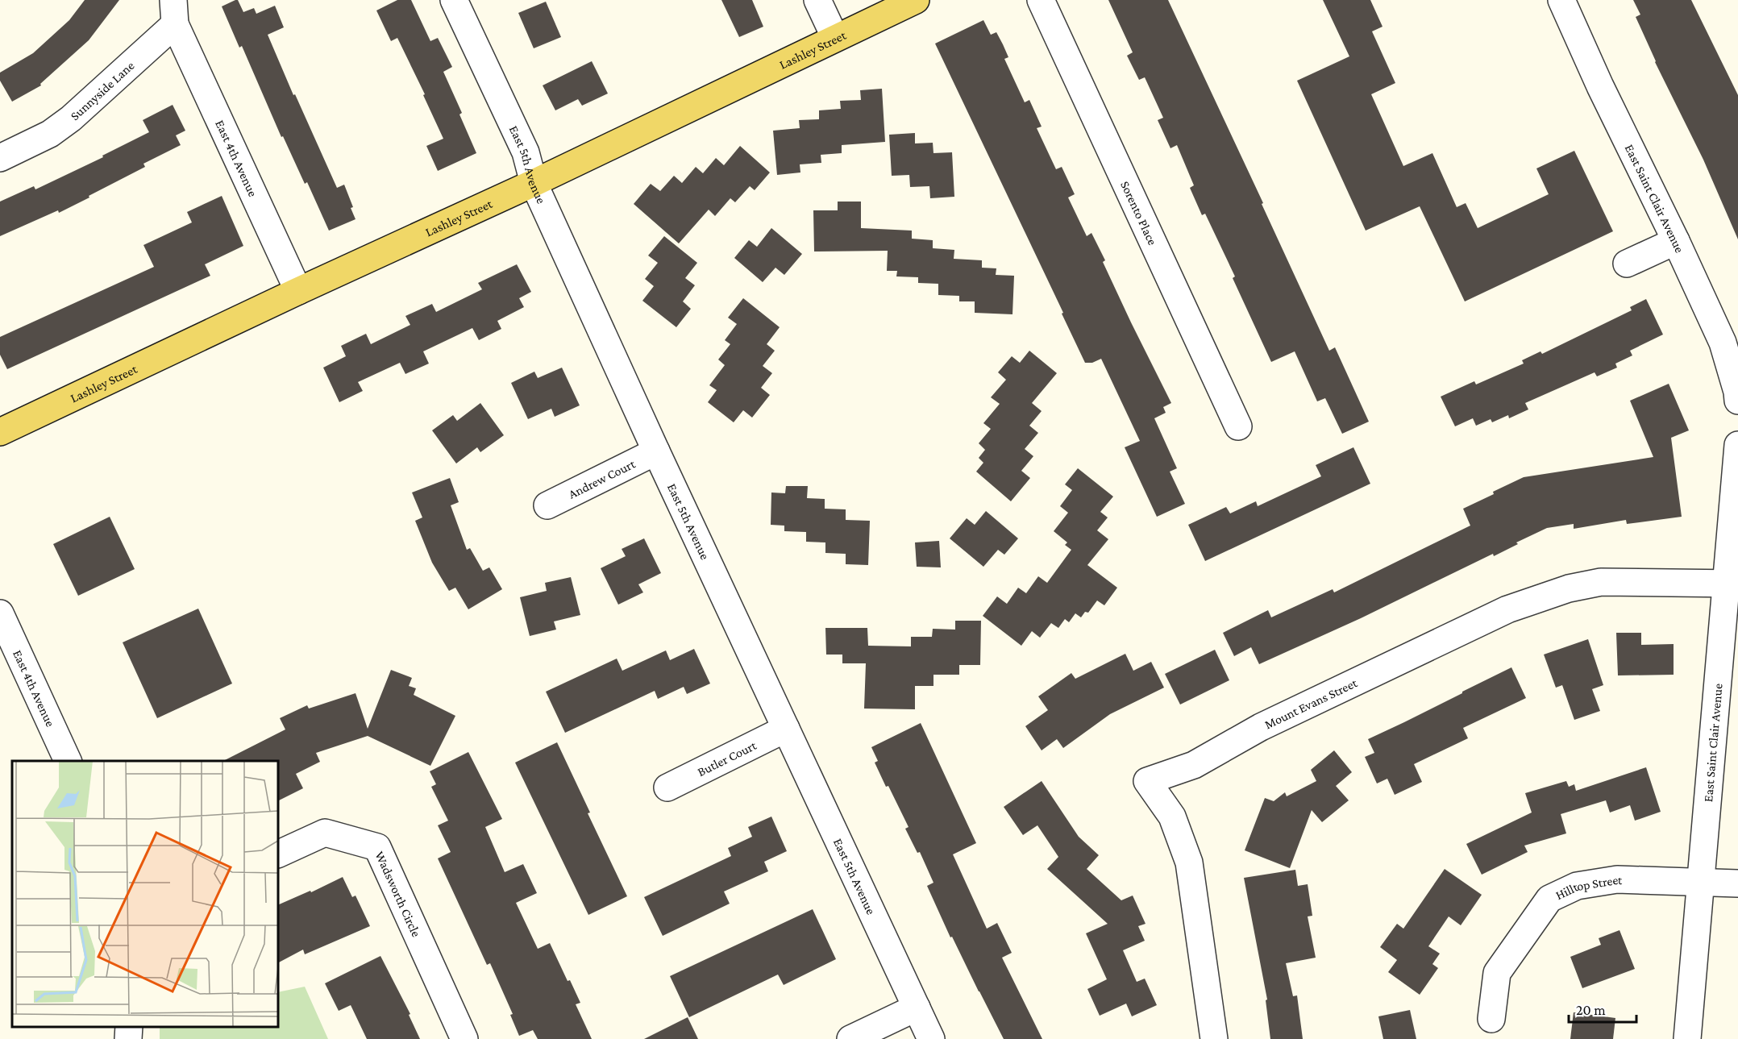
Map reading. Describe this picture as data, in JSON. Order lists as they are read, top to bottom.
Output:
{
  "streets": {
    "main road": ["Lashley Street"],
    "street": [
      "Sunnyside Lane",
      "East 4th Avenue",
      "East 5th Avenue",
      "East Saint Clair Avenue",
      "Sorento Place",
      "Andrew Court",
      "Mount Evans Street",
      "Butler Court",
      "Hilltop Street",
      "Wadsworth Circle"
    ]
  },
  "crossings": [
    ["Lashley Street", "East 4th Avenue"],
    ["Lashley Street", "East 5th Avenue"],
    ["Sunnyside Lane", "East 4th Avenue"],
    ["East 5th Avenue", "Andrew Court"],
    ["East 5th Avenue", "Butler Court"],
    ["East Saint Clair Avenue", "Mount Evans Street"],
    ["East Saint Clair Avenue", "Hilltop Street"]
  ],
  "scale_bar": "20 m"
}
